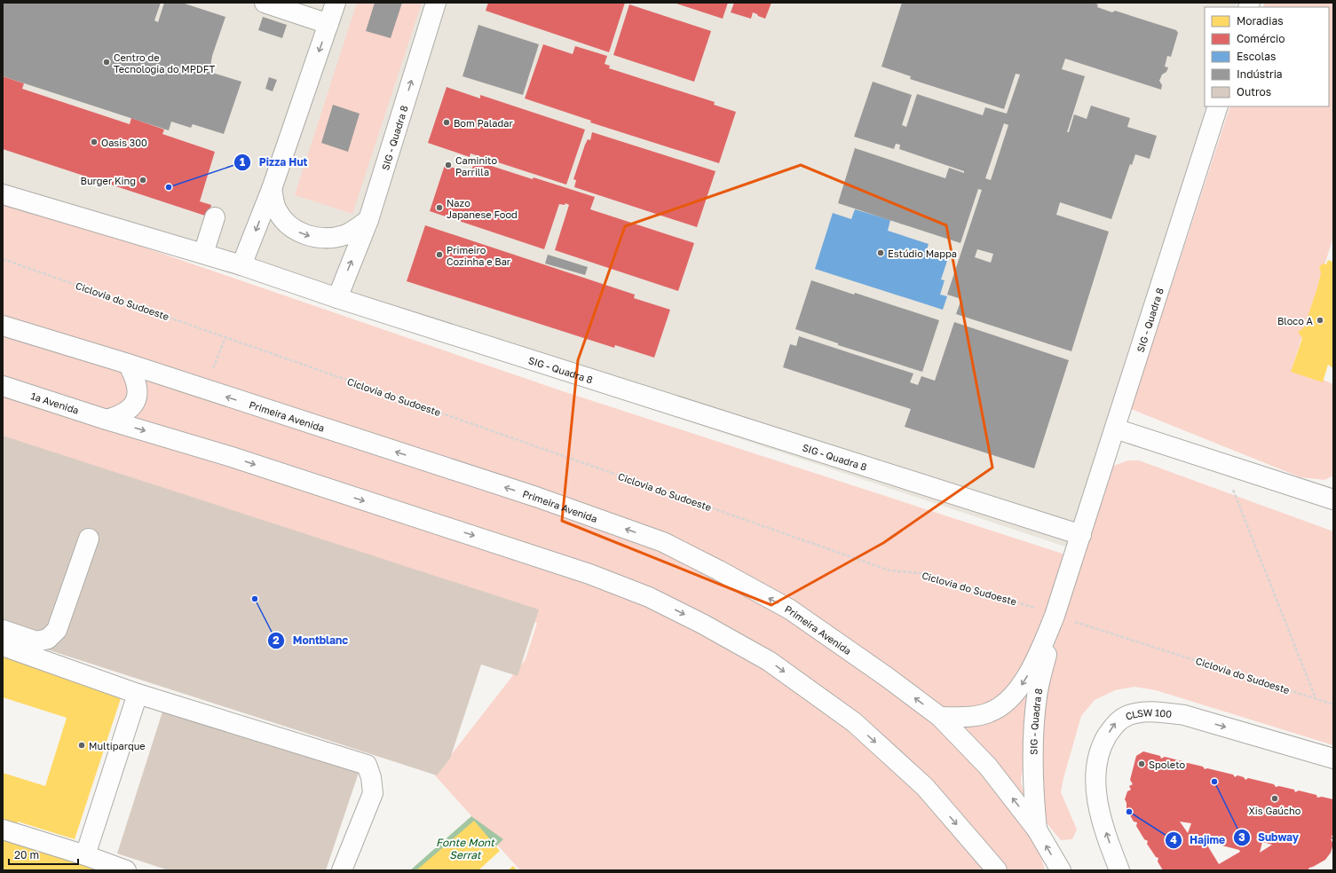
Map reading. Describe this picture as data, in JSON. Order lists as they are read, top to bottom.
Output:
{
  "streets": {
    "street": [
      "SIG - Quadra 8",
      "1ª Avenida",
      "Primeira Avenida",
      "CLSW 100"
    ],
    "path": ["Ciclovia do Sudoeste"]
  },
  "crossings": [
    ["SIG - Quadra 8", "Ciclovia do Sudoeste"],
    ["SIG - Quadra 8", "Primeira Avenida"]
  ],
  "water": ["Fonte Mont Serrat"],
  "places": [
    "Centro de Tecnologia do MPDFT",
    "Bom Paladar",
    "Oasis 300",
    "Caminito Parrilla",
    "Burger King",
    "Pizza Hut",
    "Nazo Japanese Food",
    "Estúdio Mappa",
    "Primeiro Cozinha e Bar",
    "Bloco A",
    "Montblanc",
    "Multiparque",
    "Spoleto",
    "Subway",
    "Xis Gaúcho",
    "Hajime"
  ],
  "legend": [
    "Moradias",
    "Comércio",
    "Escolas",
    "Indústria",
    "Outros"
  ],
  "scale_bar": "20 m"
}
